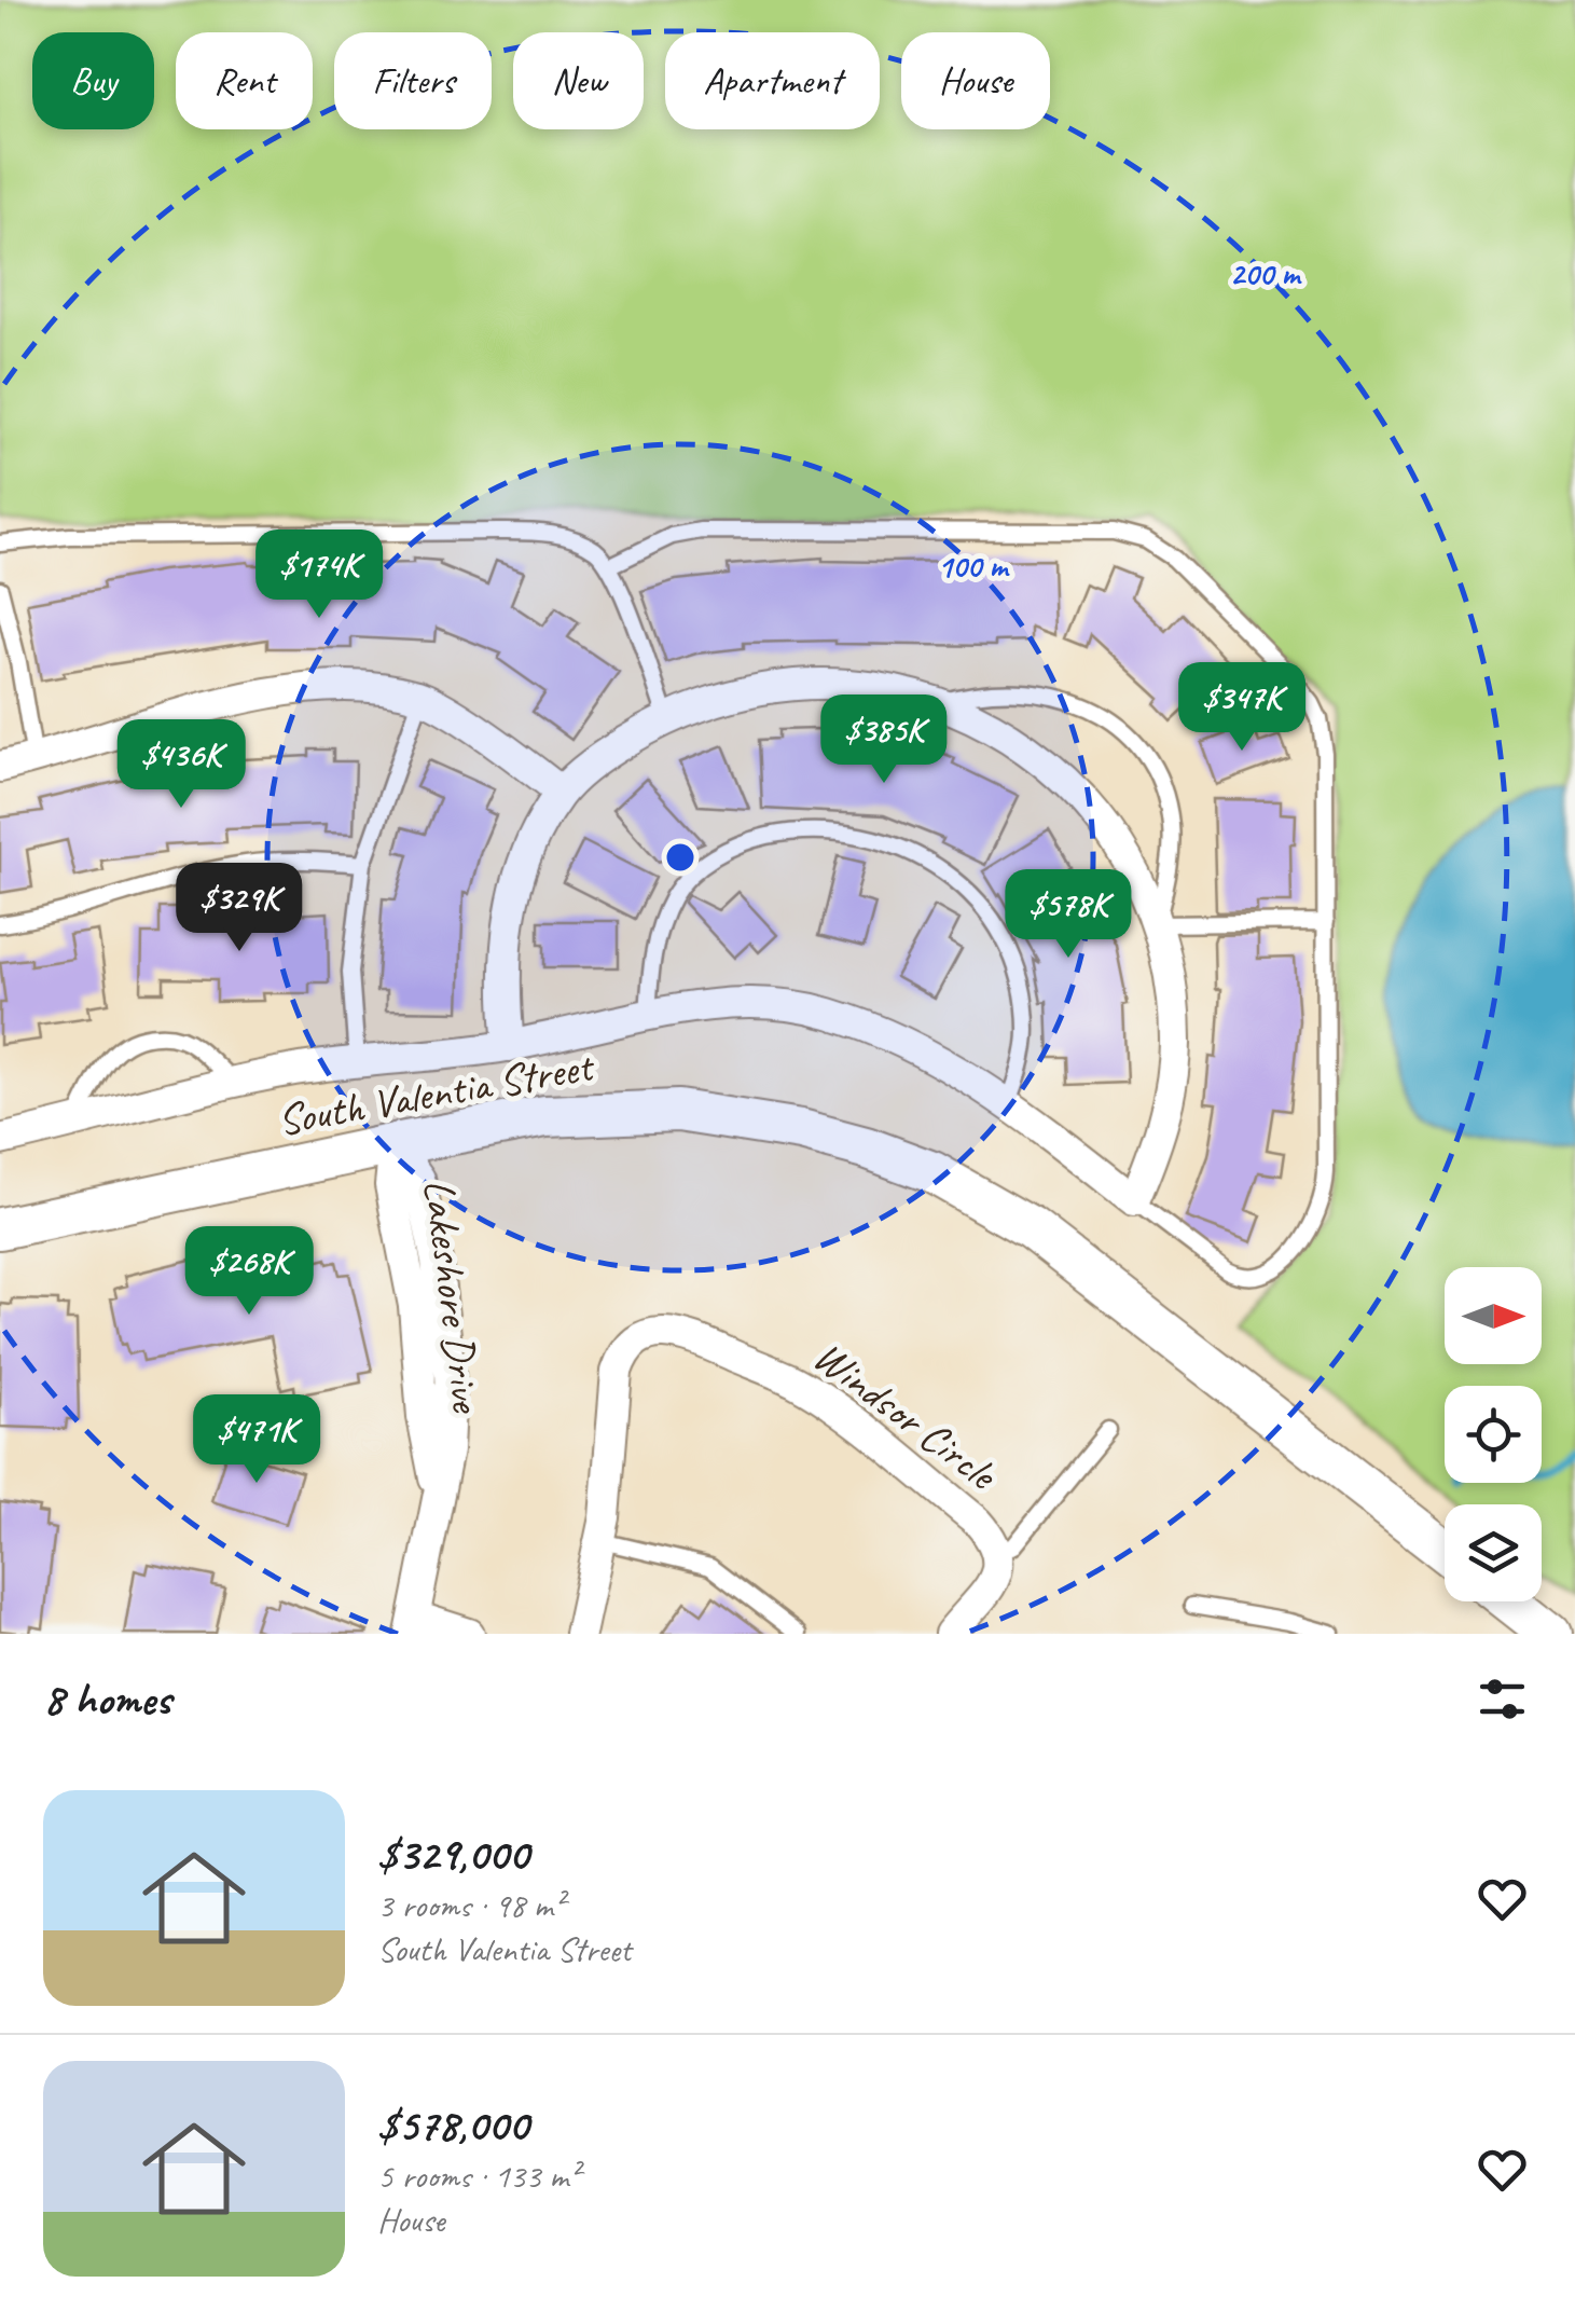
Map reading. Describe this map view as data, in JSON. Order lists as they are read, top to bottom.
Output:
{
  "streets": {
    "street": ["South Valentia Street", "Lakeshore Drive", "Windsor Circle"]
  },
  "crossings": [
    ["South Valentia Street", "Lakeshore Drive"]
  ],
  "north": "right",
  "page": {
    "chip": [
      "Buy",
      "Rent",
      "Filters",
      "New",
      "Apartment",
      "House"
    ],
    "price": [
      "$174K",
      "$347K",
      "$385K",
      "$436K",
      "$329K",
      "$578K",
      "$268K",
      "$471K"
    ],
    "heading": "8 homes",
    "list": [
      {
        "name": "$329,000",
        "note": "3 rooms · 98 m² · South Valentia Street"
      },
      {
        "name": "$578,000",
        "note": "5 rooms · 133 m² · House"
      }
    ]
  },
  "rings": ["200 m", "100 m"]
}
